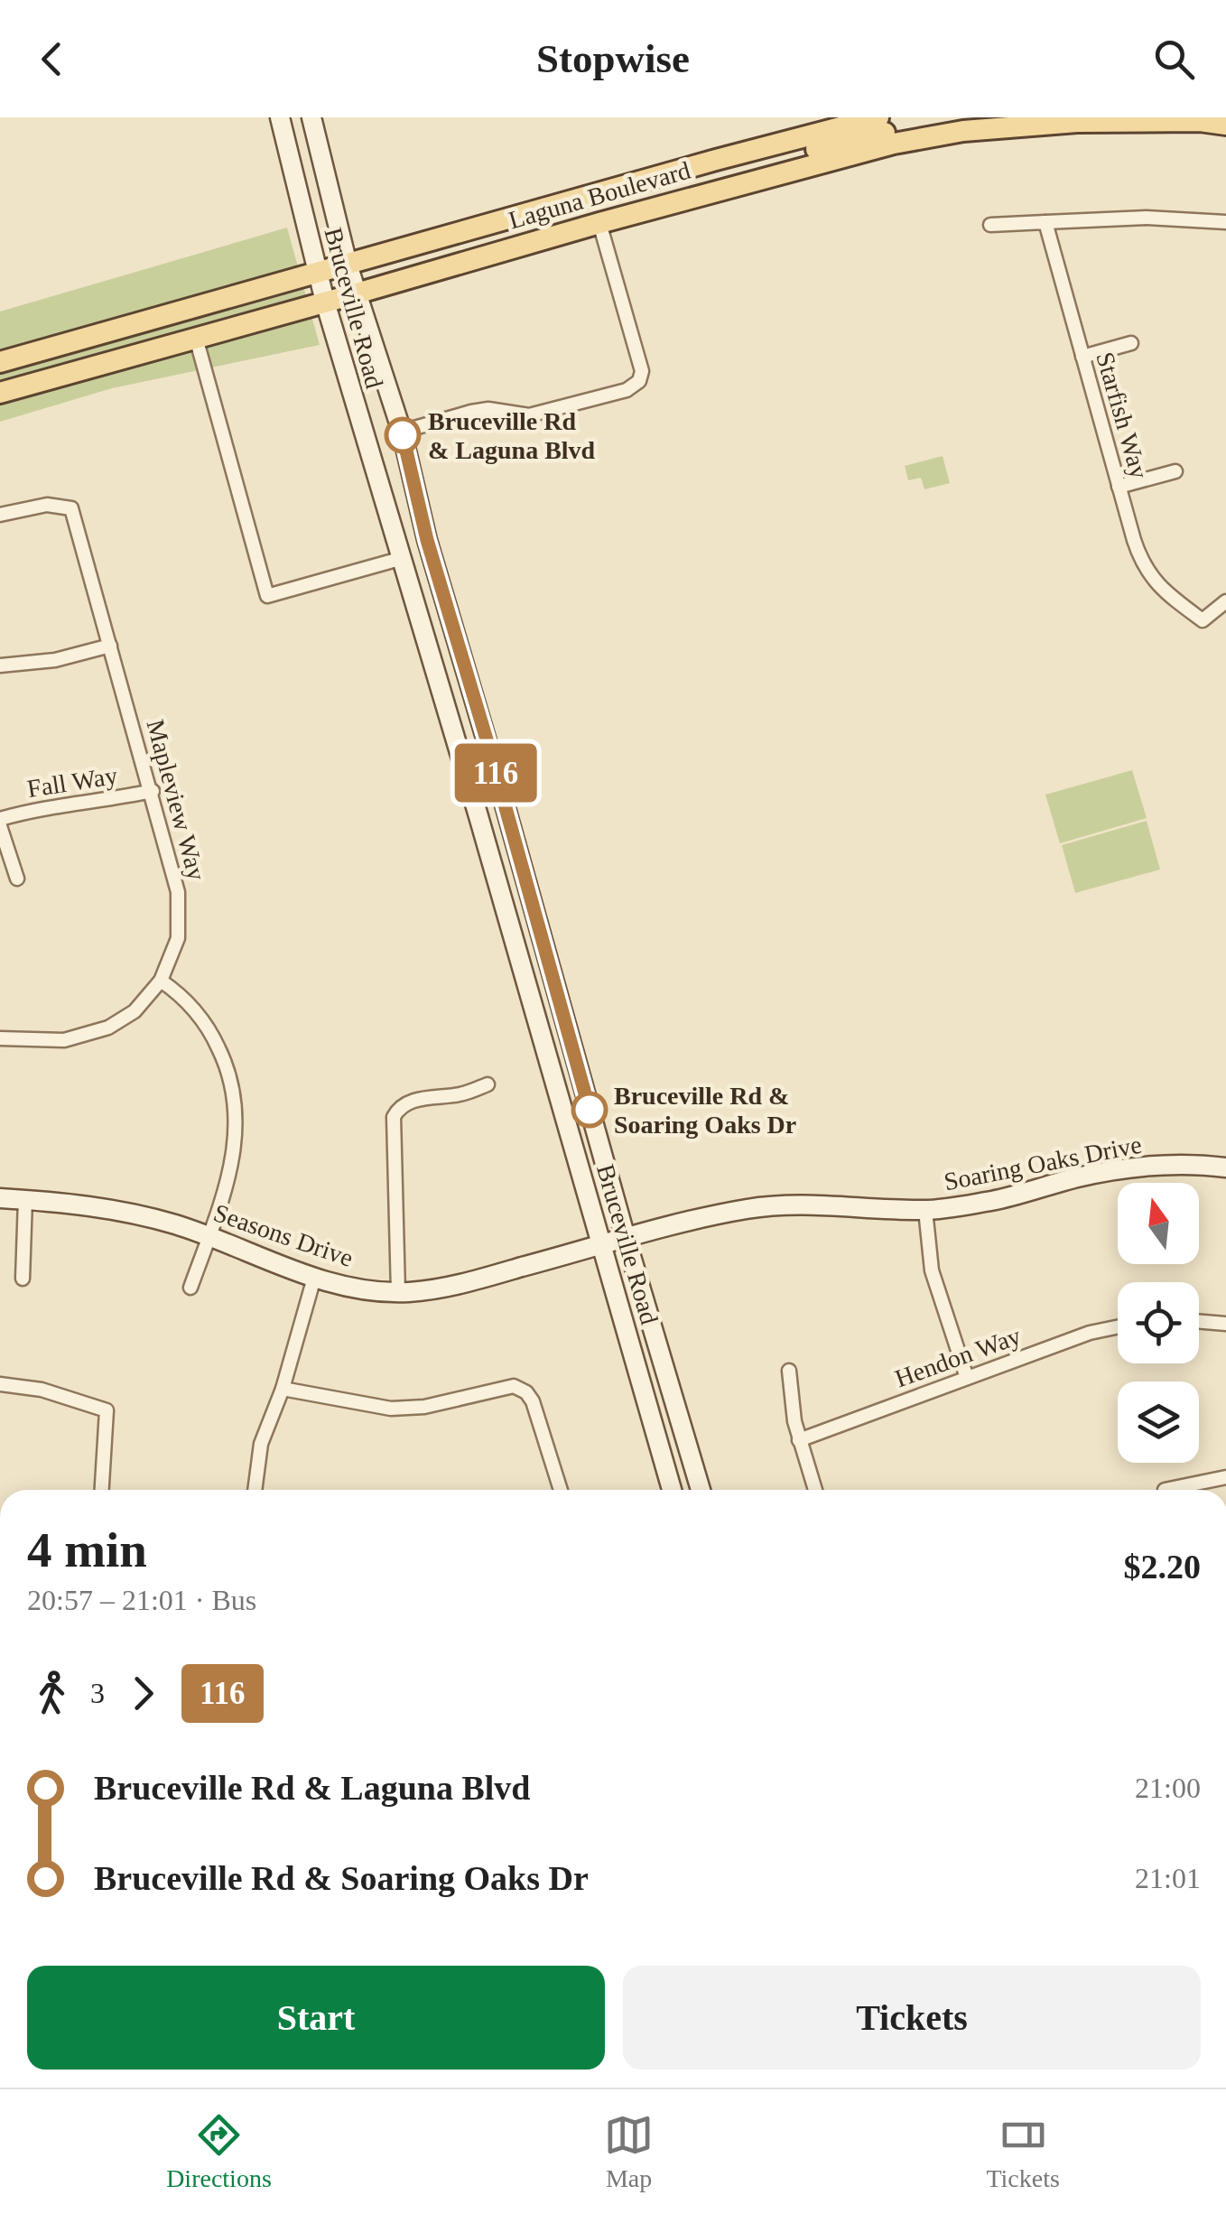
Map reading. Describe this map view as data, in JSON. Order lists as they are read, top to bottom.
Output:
{
  "streets": {
    "main road": [
      "Laguna Boulevard",
      "Bruceville Road",
      "Soaring Oaks Drive",
      "Seasons Drive"
    ],
    "street": [
      "Starfish Way",
      "Fall Way",
      "Mapleview Way",
      "Hendon Way"
    ]
  },
  "crossings": [
    ["Laguna Boulevard", "Bruceville Road"],
    ["Bruceville Road", "Soaring Oaks Drive"],
    ["Bruceville Road", "Seasons Drive"],
    ["Fall Way", "Mapleview Way"],
    ["Soaring Oaks Drive", "Seasons Drive"]
  ],
  "places": ["Bruceville Rd & Laguna Blvd", "Bruceville Rd & Soaring Oaks Dr"],
  "lines": ["bus line 116"],
  "north": "top",
  "page": {
    "header": "Stopwise",
    "on_map": "116",
    "heading": ["4 min", "20:57 – 21:01 · Bus", "$2.20"],
    "legs": ["3", "116"],
    "list": [
      {
        "name": "Bruceville Rd & Laguna Blvd",
        "value": "21:00"
      },
      {
        "name": "Bruceville Rd & Soaring Oaks Dr",
        "value": "21:01"
      }
    ],
    "buttons": ["Start", "Tickets"],
    "tabs": ["Directions", "Map", "Tickets"]
  }
}
